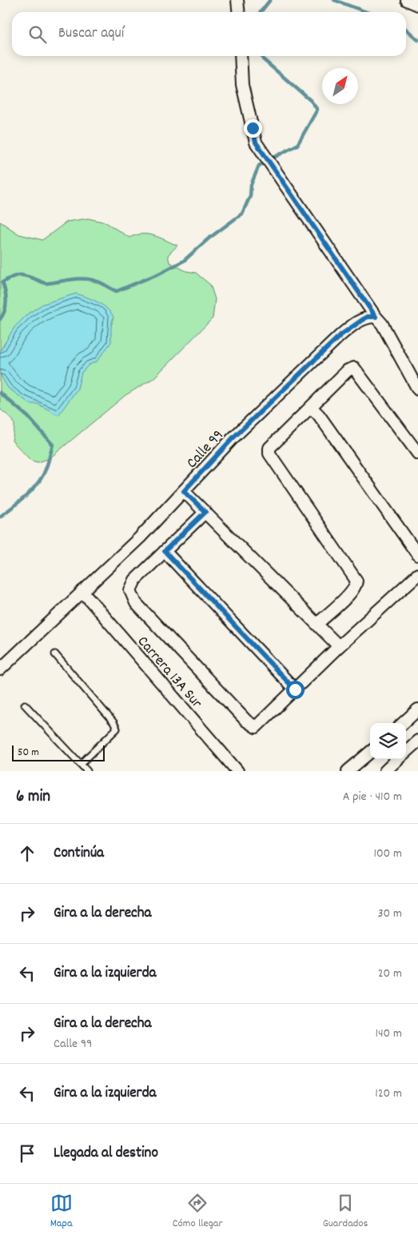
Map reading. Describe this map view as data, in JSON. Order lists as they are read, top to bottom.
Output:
{
  "streets": {
    "street": ["Calle 99", "Carrera 13A Sur"]
  },
  "crossings": [
    ["Calle 99", "Carrera 13A Sur"]
  ],
  "scale_bar": "50 m",
  "north": "top right",
  "page": {
    "search": "Buscar aquí",
    "scale": "50 m",
    "heading": ["6 min", "A pie · 410 m"],
    "list": [
      ["Continúa", "100 m"],
      ["Gira a la derecha", "30 m"],
      ["Gira a la izquierda", "20 m"],
      ["Gira a la derecha", "Calle 99", "140 m"],
      ["Gira a la izquierda", "120 m"],
      "Llegada al destino"
    ],
    "nav": ["Mapa", "Cómo llegar", "Guardados"]
  }
}
